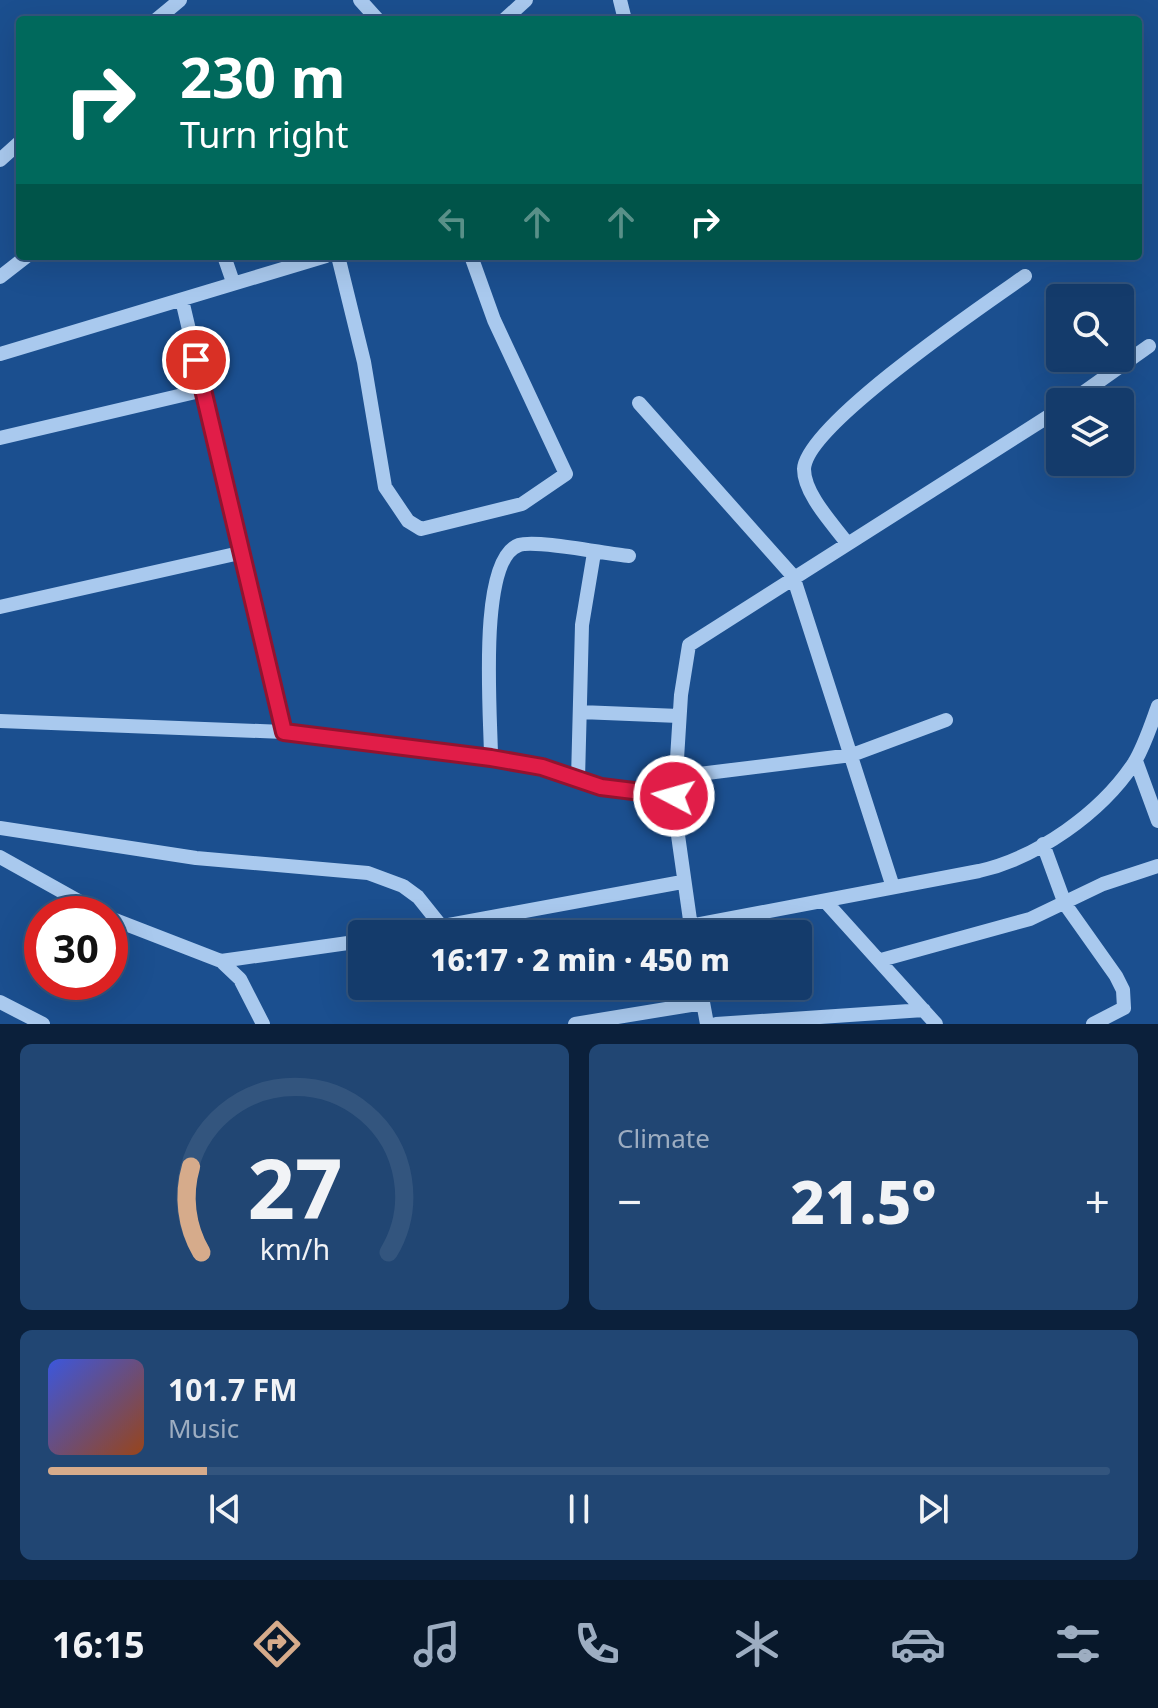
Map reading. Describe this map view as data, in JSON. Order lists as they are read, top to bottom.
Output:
{
  "page": {
    "turn": ["230 m", "Turn right"],
    "limit": "30",
    "trip": "16:17 · 2 min · 450 m",
    "tile": "Climate",
    "heat": ["−", "21.5°", "+"],
    "song": ["101.7 FM", "Music"],
    "tabs": "16:15",
    "gauge": ["27", "km/h"]
  }
}
